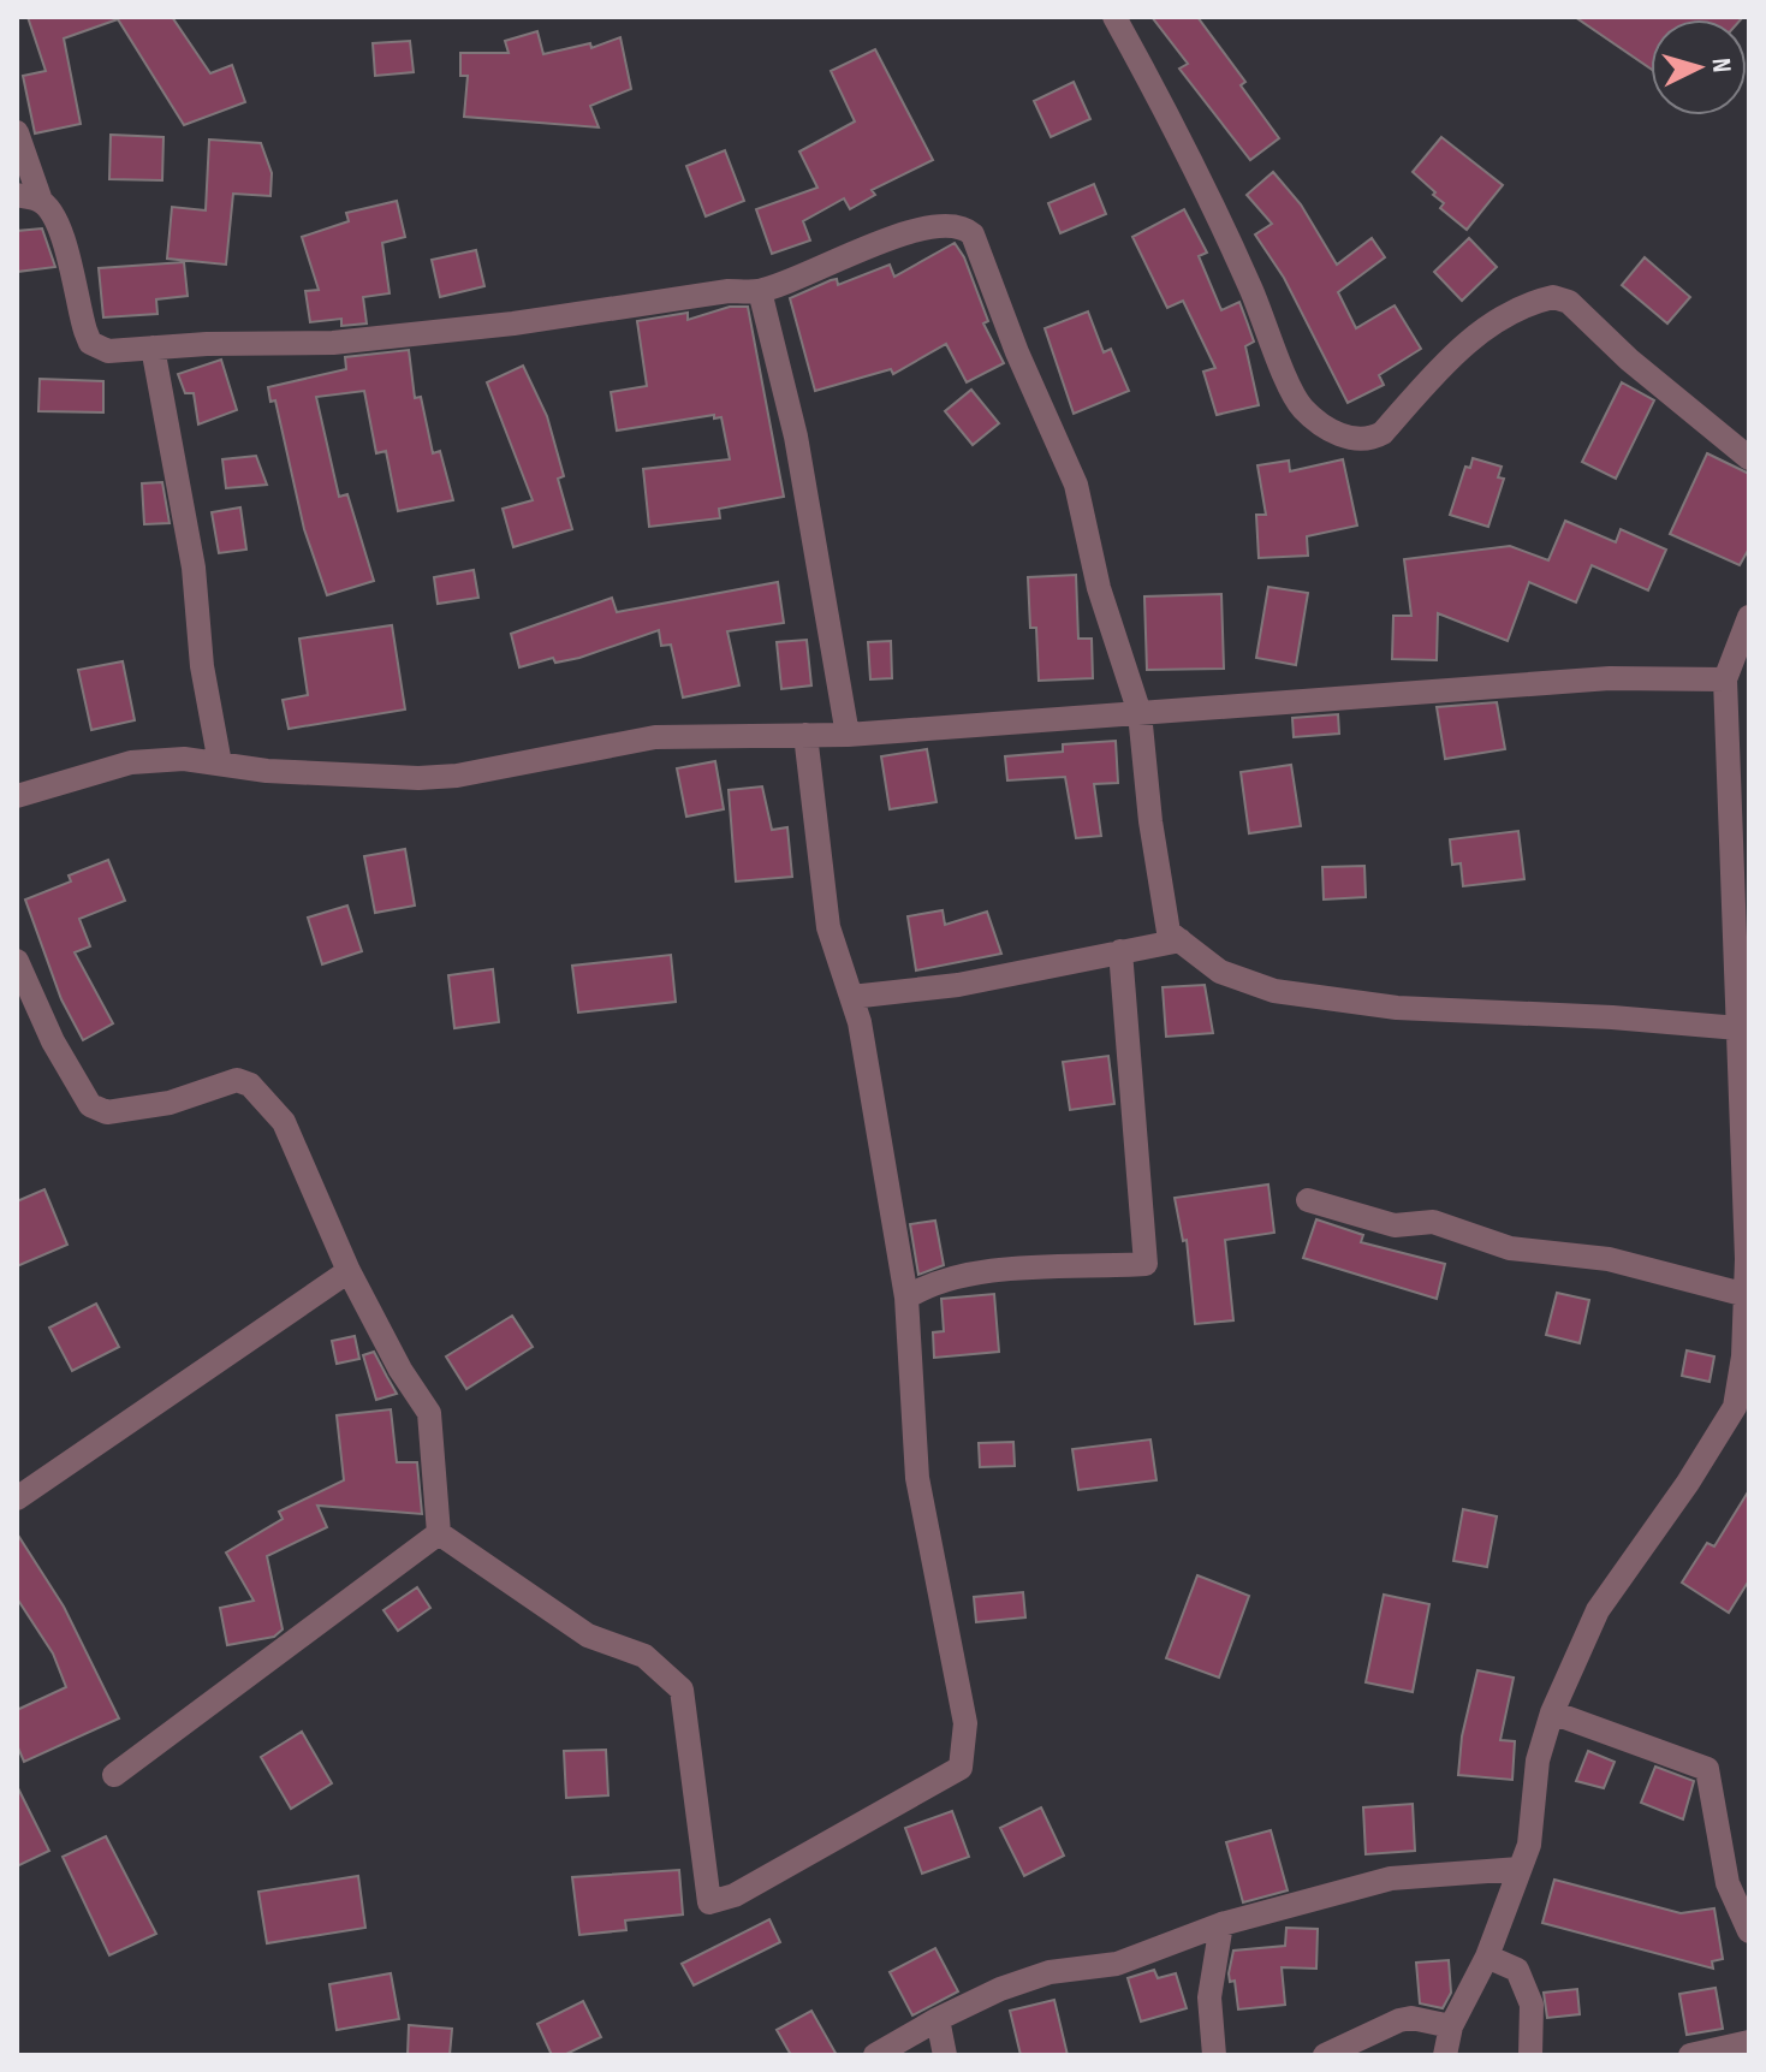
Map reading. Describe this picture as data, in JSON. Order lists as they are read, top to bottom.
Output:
{
  "north": "right"
}
